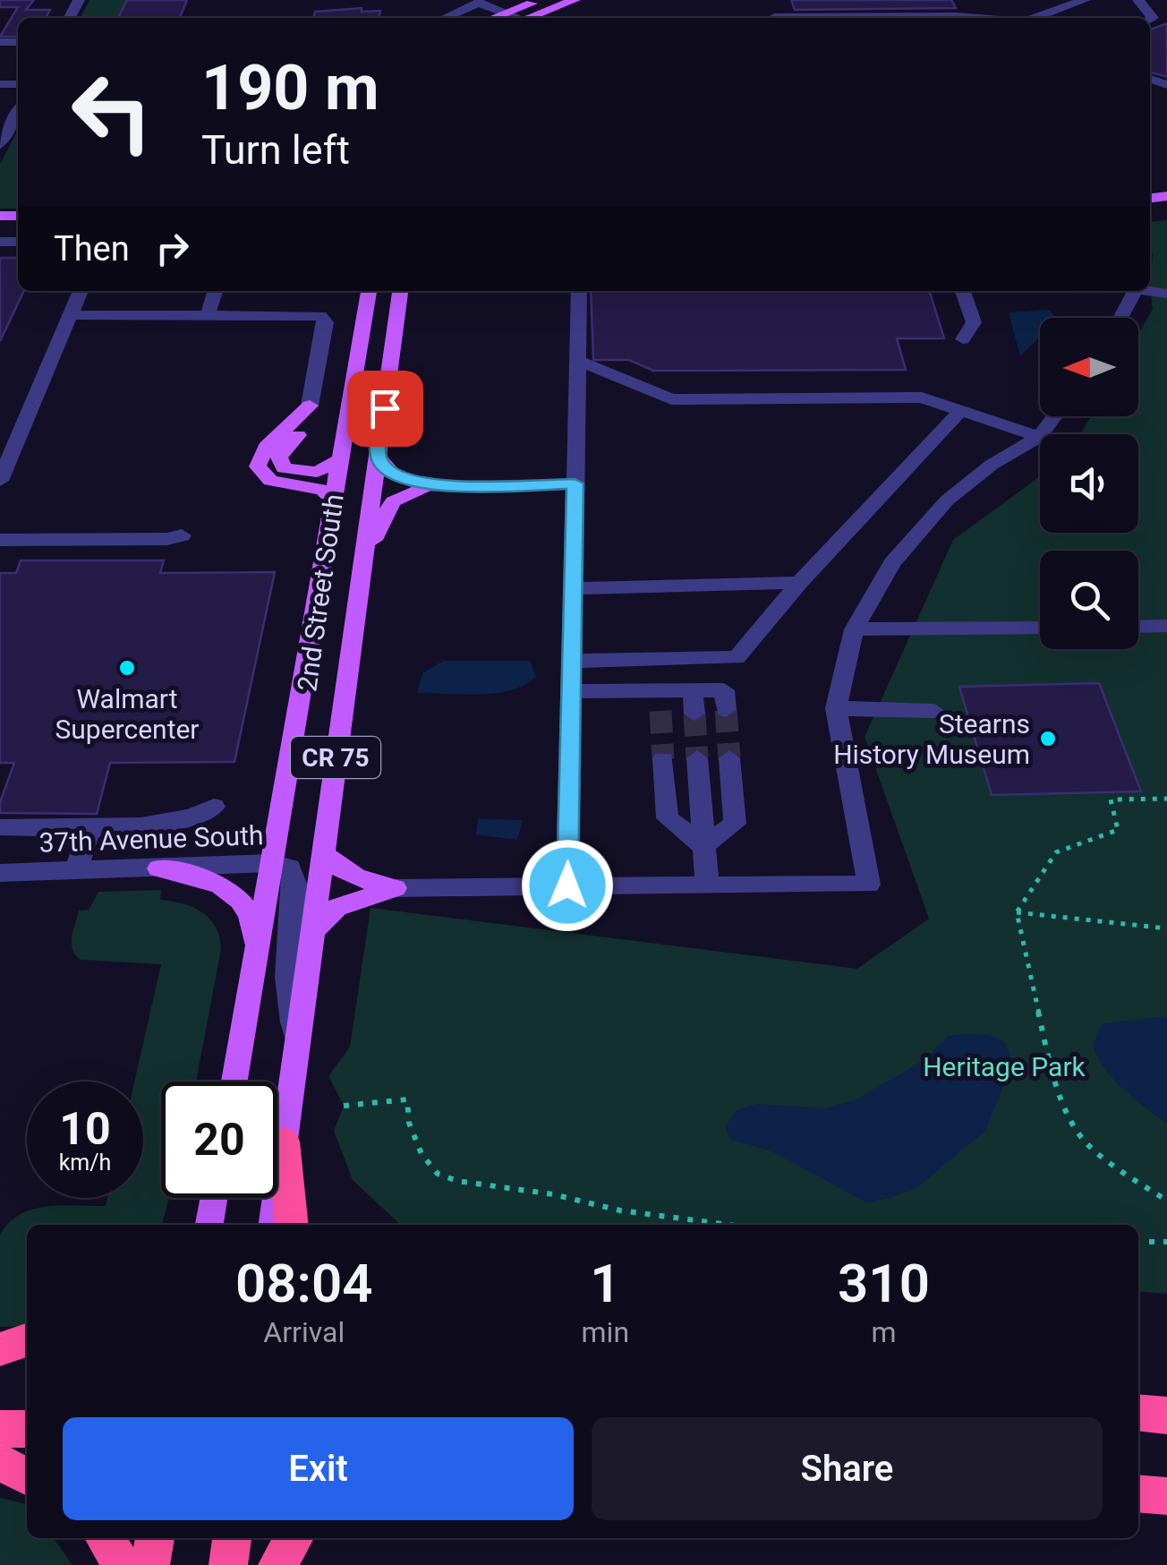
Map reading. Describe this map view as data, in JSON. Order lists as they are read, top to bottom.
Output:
{
  "streets": {
    "main road": ["2nd Street South", "CR 75"],
    "street": ["37th Avenue South"]
  },
  "crossings": [
    ["2nd Street South", "37th Avenue South"]
  ],
  "parks": ["Heritage Park"],
  "places": ["Walmart Supercenter", "Stearns History Museum"],
  "north": "left",
  "page": {
    "turn": ["190 m", "Turn left"],
    "then": "Then",
    "speed": "10 km/h",
    "limit": "20",
    "eta": [
      "08:04",
      "Arrival",
      "1",
      "min",
      "310",
      "m"
    ],
    "buttons": ["Exit", "Share"]
  }
}
